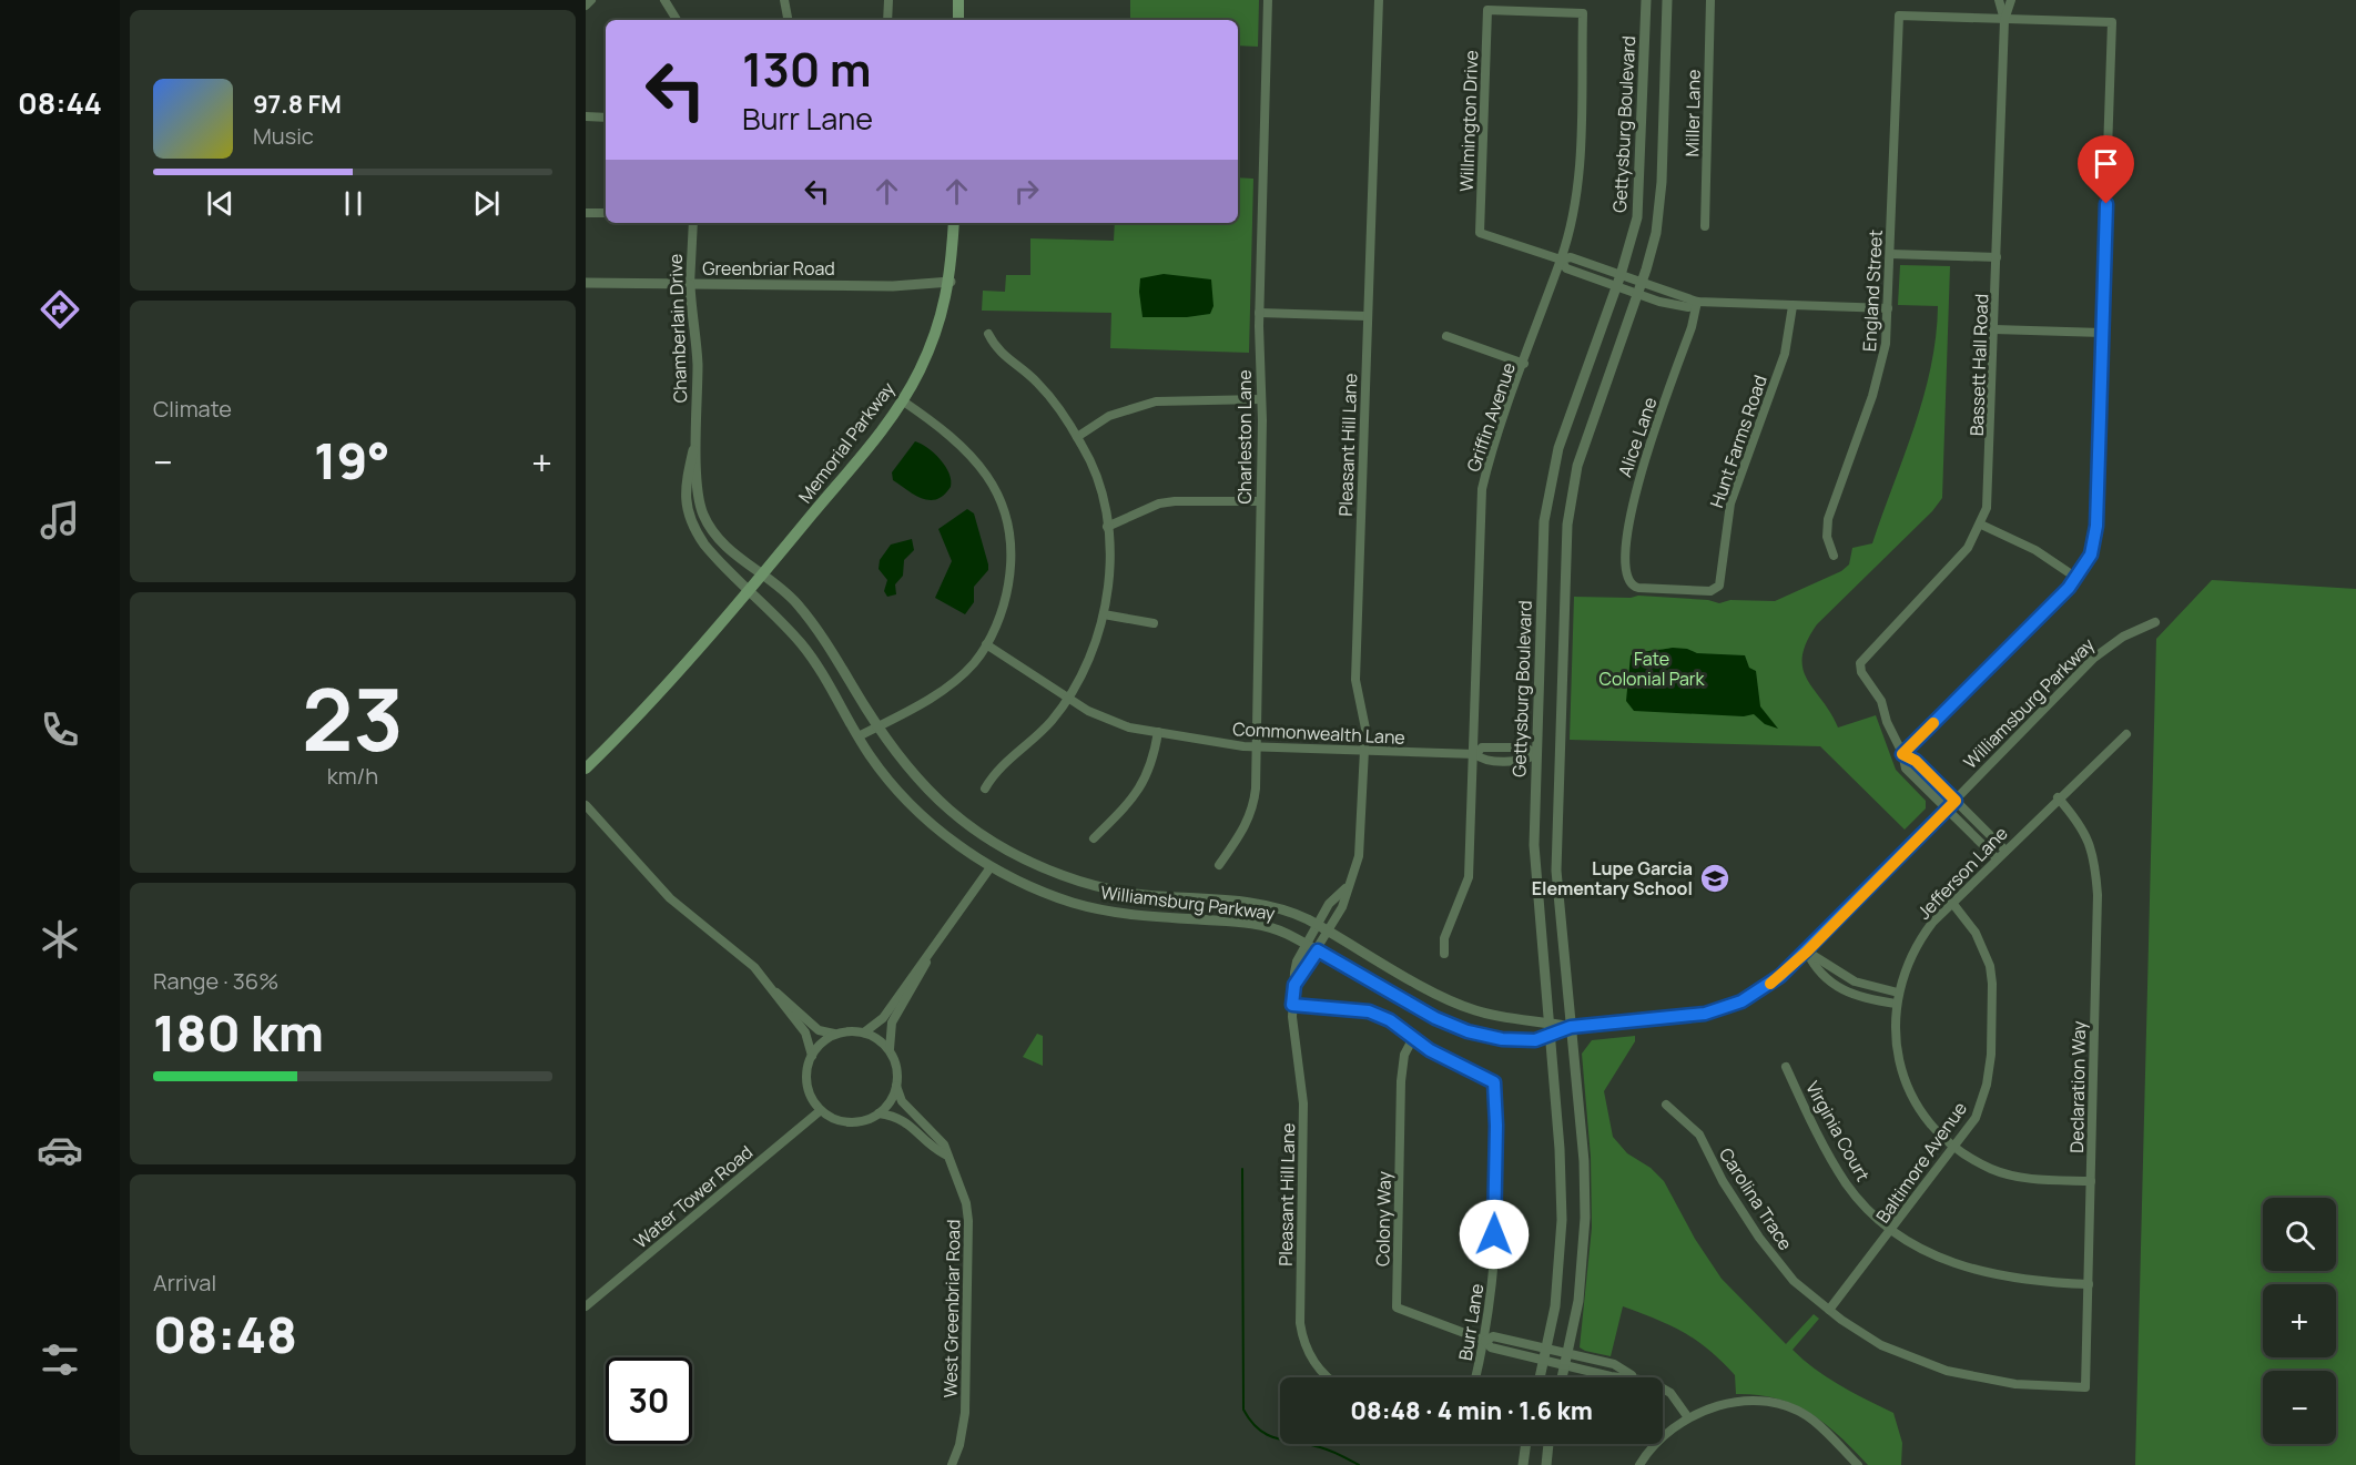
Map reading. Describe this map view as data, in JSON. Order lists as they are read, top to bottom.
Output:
{
  "streets": {
    "main road": ["Memorial Parkway"],
    "street": [
      "Miller Lane",
      "Willmington Drive",
      "Gettysburg Boulevard",
      "Greenbriar Road",
      "England Street",
      "Chamberlain Drive",
      "Bassett Hall Road",
      "Griffin Avenue",
      "Charleston Lane",
      "Alice Lane",
      "Hunt Farms Road",
      "Pleasant Hill Lane",
      "Williamsburg Parkway",
      "Commonwealth Lane",
      "Jefferson Lane",
      "Declaration Way",
      "Virginia Court",
      "Baltimore Avenue",
      "Water Tower Road",
      "Carolina Trace",
      "Colony Way",
      "West Greenbriar Road",
      "Burr Lane"
    ]
  },
  "crossings": [
    ["Willmington Drive", "Griffin Avenue"],
    ["Gettysburg Boulevard", "Williamsburg Parkway"],
    ["Gettysburg Boulevard", "Commonwealth Lane"],
    ["Gettysburg Boulevard", "Colony Way"],
    ["Greenbriar Road", "Chamberlain Drive"],
    ["Greenbriar Road", "Memorial Parkway"],
    ["England Street", "Bassett Hall Road"],
    ["Chamberlain Drive", "Memorial Parkway"],
    ["Chamberlain Drive", "Williamsburg Parkway"],
    ["Griffin Avenue", "Commonwealth Lane"],
    ["Charleston Lane", "Commonwealth Lane"],
    ["Alice Lane", "Hunt Farms Road"],
    ["Memorial Parkway", "Williamsburg Parkway"],
    ["Pleasant Hill Lane", "Williamsburg Parkway"],
    ["Pleasant Hill Lane", "Commonwealth Lane"],
    ["Pleasant Hill Lane", "Burr Lane"],
    ["Jefferson Lane", "Declaration Way"],
    ["Jefferson Lane", "Baltimore Avenue"],
    ["Declaration Way", "Virginia Court"],
    ["Declaration Way", "Carolina Trace"],
    ["Virginia Court", "Baltimore Avenue"],
    ["Baltimore Avenue", "Carolina Trace"],
    ["Water Tower Road", "West Greenbriar Road"],
    ["Colony Way", "Burr Lane"]
  ],
  "parks": ["Fate Colonial Park"],
  "places": {
    "school or university": ["Lupe Garcia Elementary School"]
  },
  "page": {
    "tabs": "08:44",
    "turn": ["130 m", "Burr Lane"],
    "song": ["97.8 FM", "Music"],
    "tile": [
      "Climate",
      ["23", "km/h"],
      ["Range · 36%", "180 km"],
      ["Arrival", "08:48"]
    ],
    "heat": ["−", "19°", "+"],
    "map_buttons": ["+", "−"],
    "limit": "30",
    "trip": "08:48 · 4 min · 1.6 km"
  }
}
